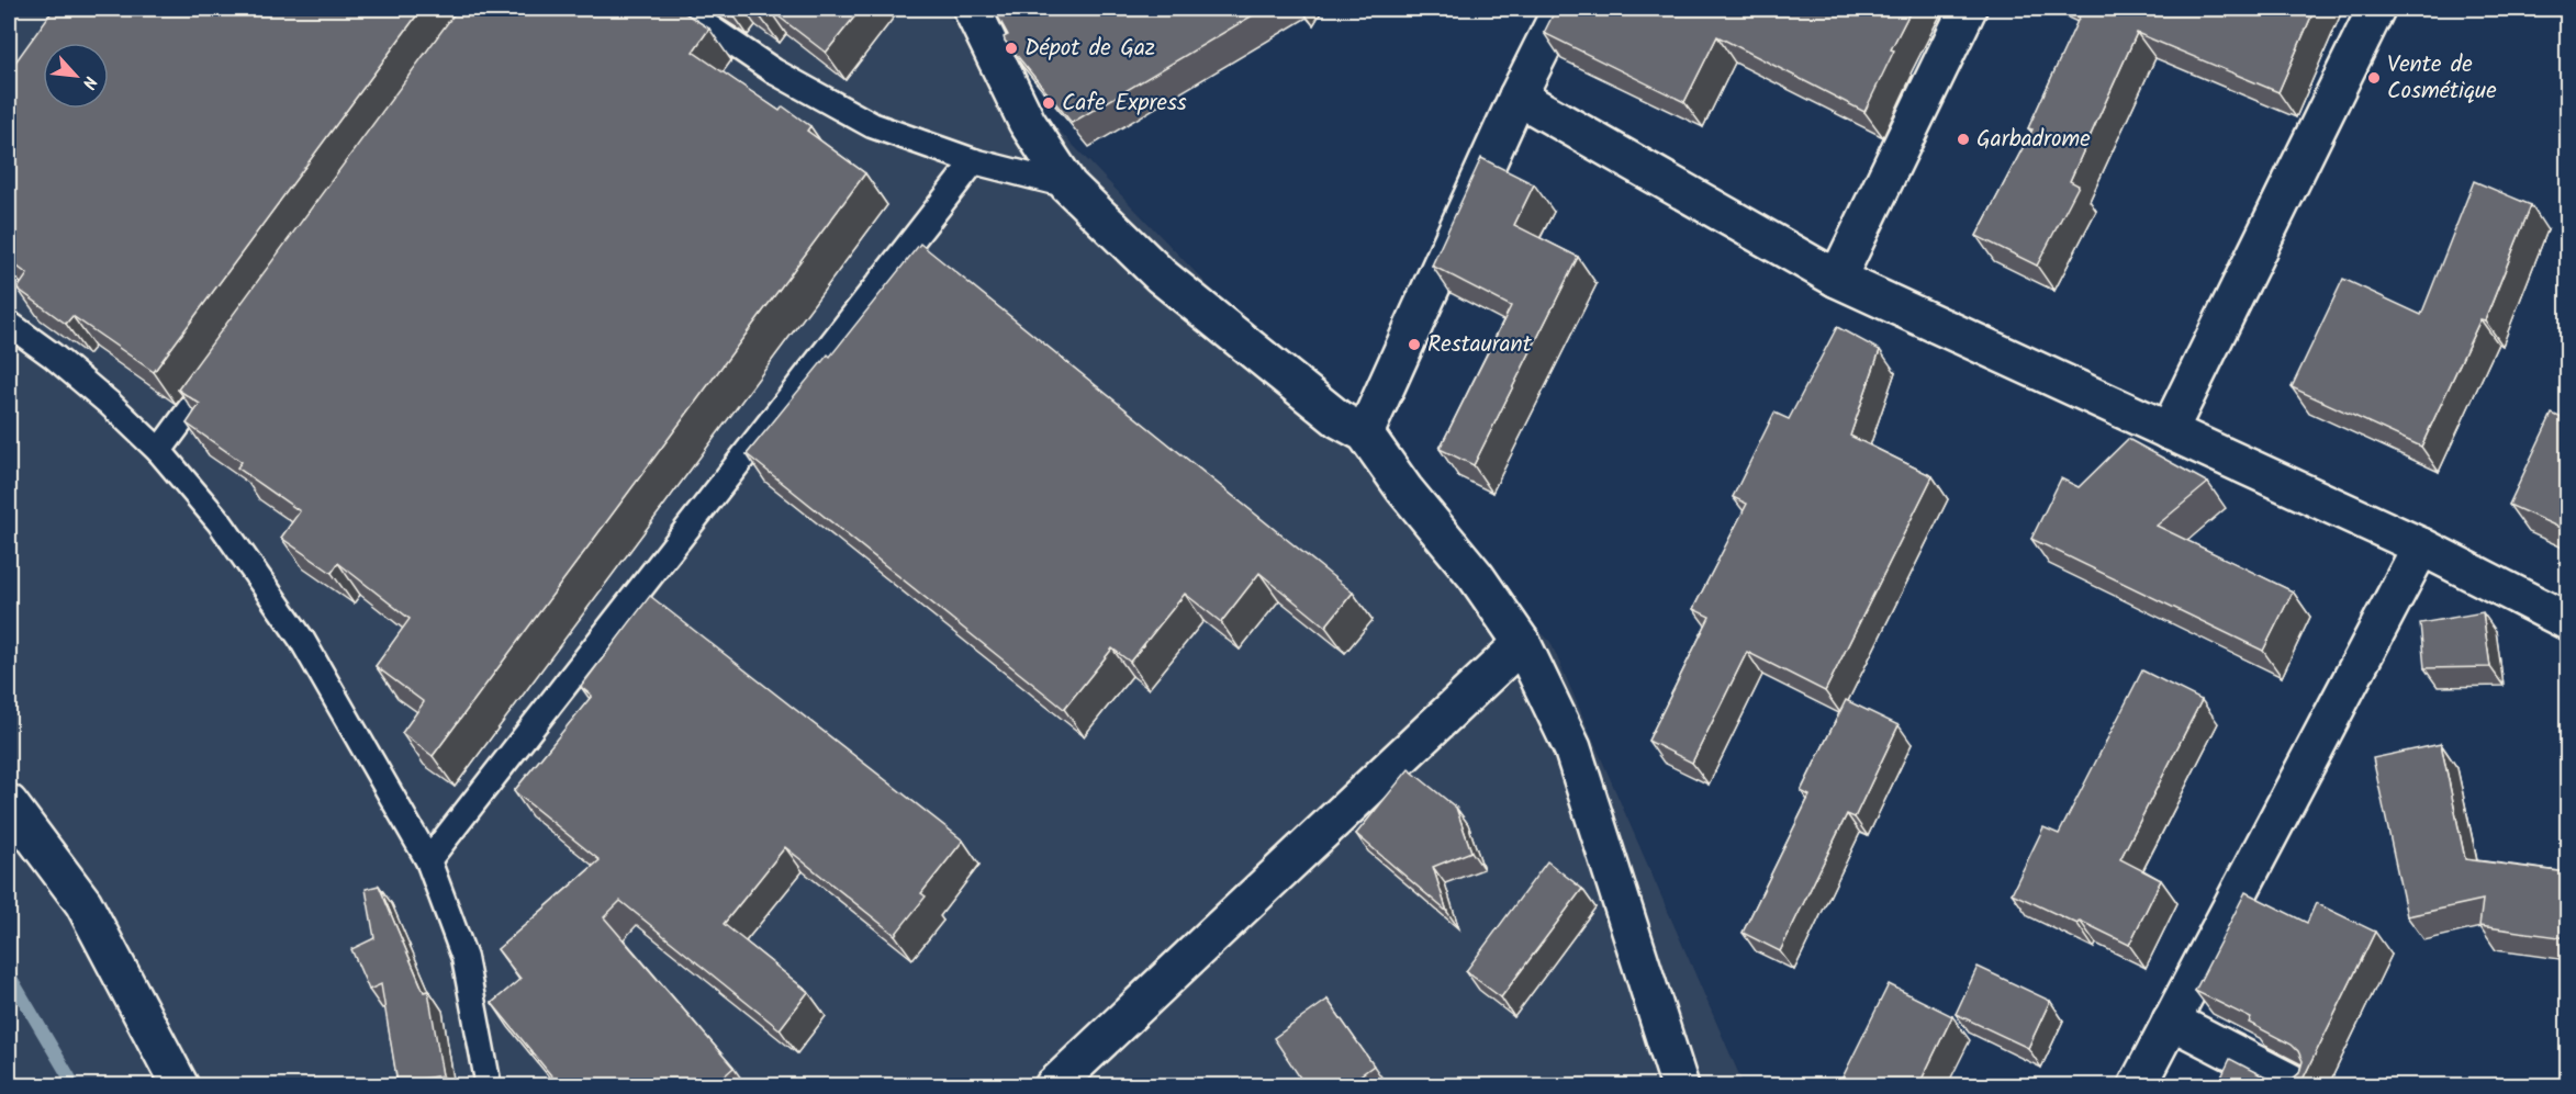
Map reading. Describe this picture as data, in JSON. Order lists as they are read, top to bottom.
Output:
{
  "places": [
    "Dépot de Gaz",
    "Vente de Cosmétique",
    "Cafe Express",
    "Garbadrome",
    "Restaurant"
  ],
  "north": "bottom right"
}
